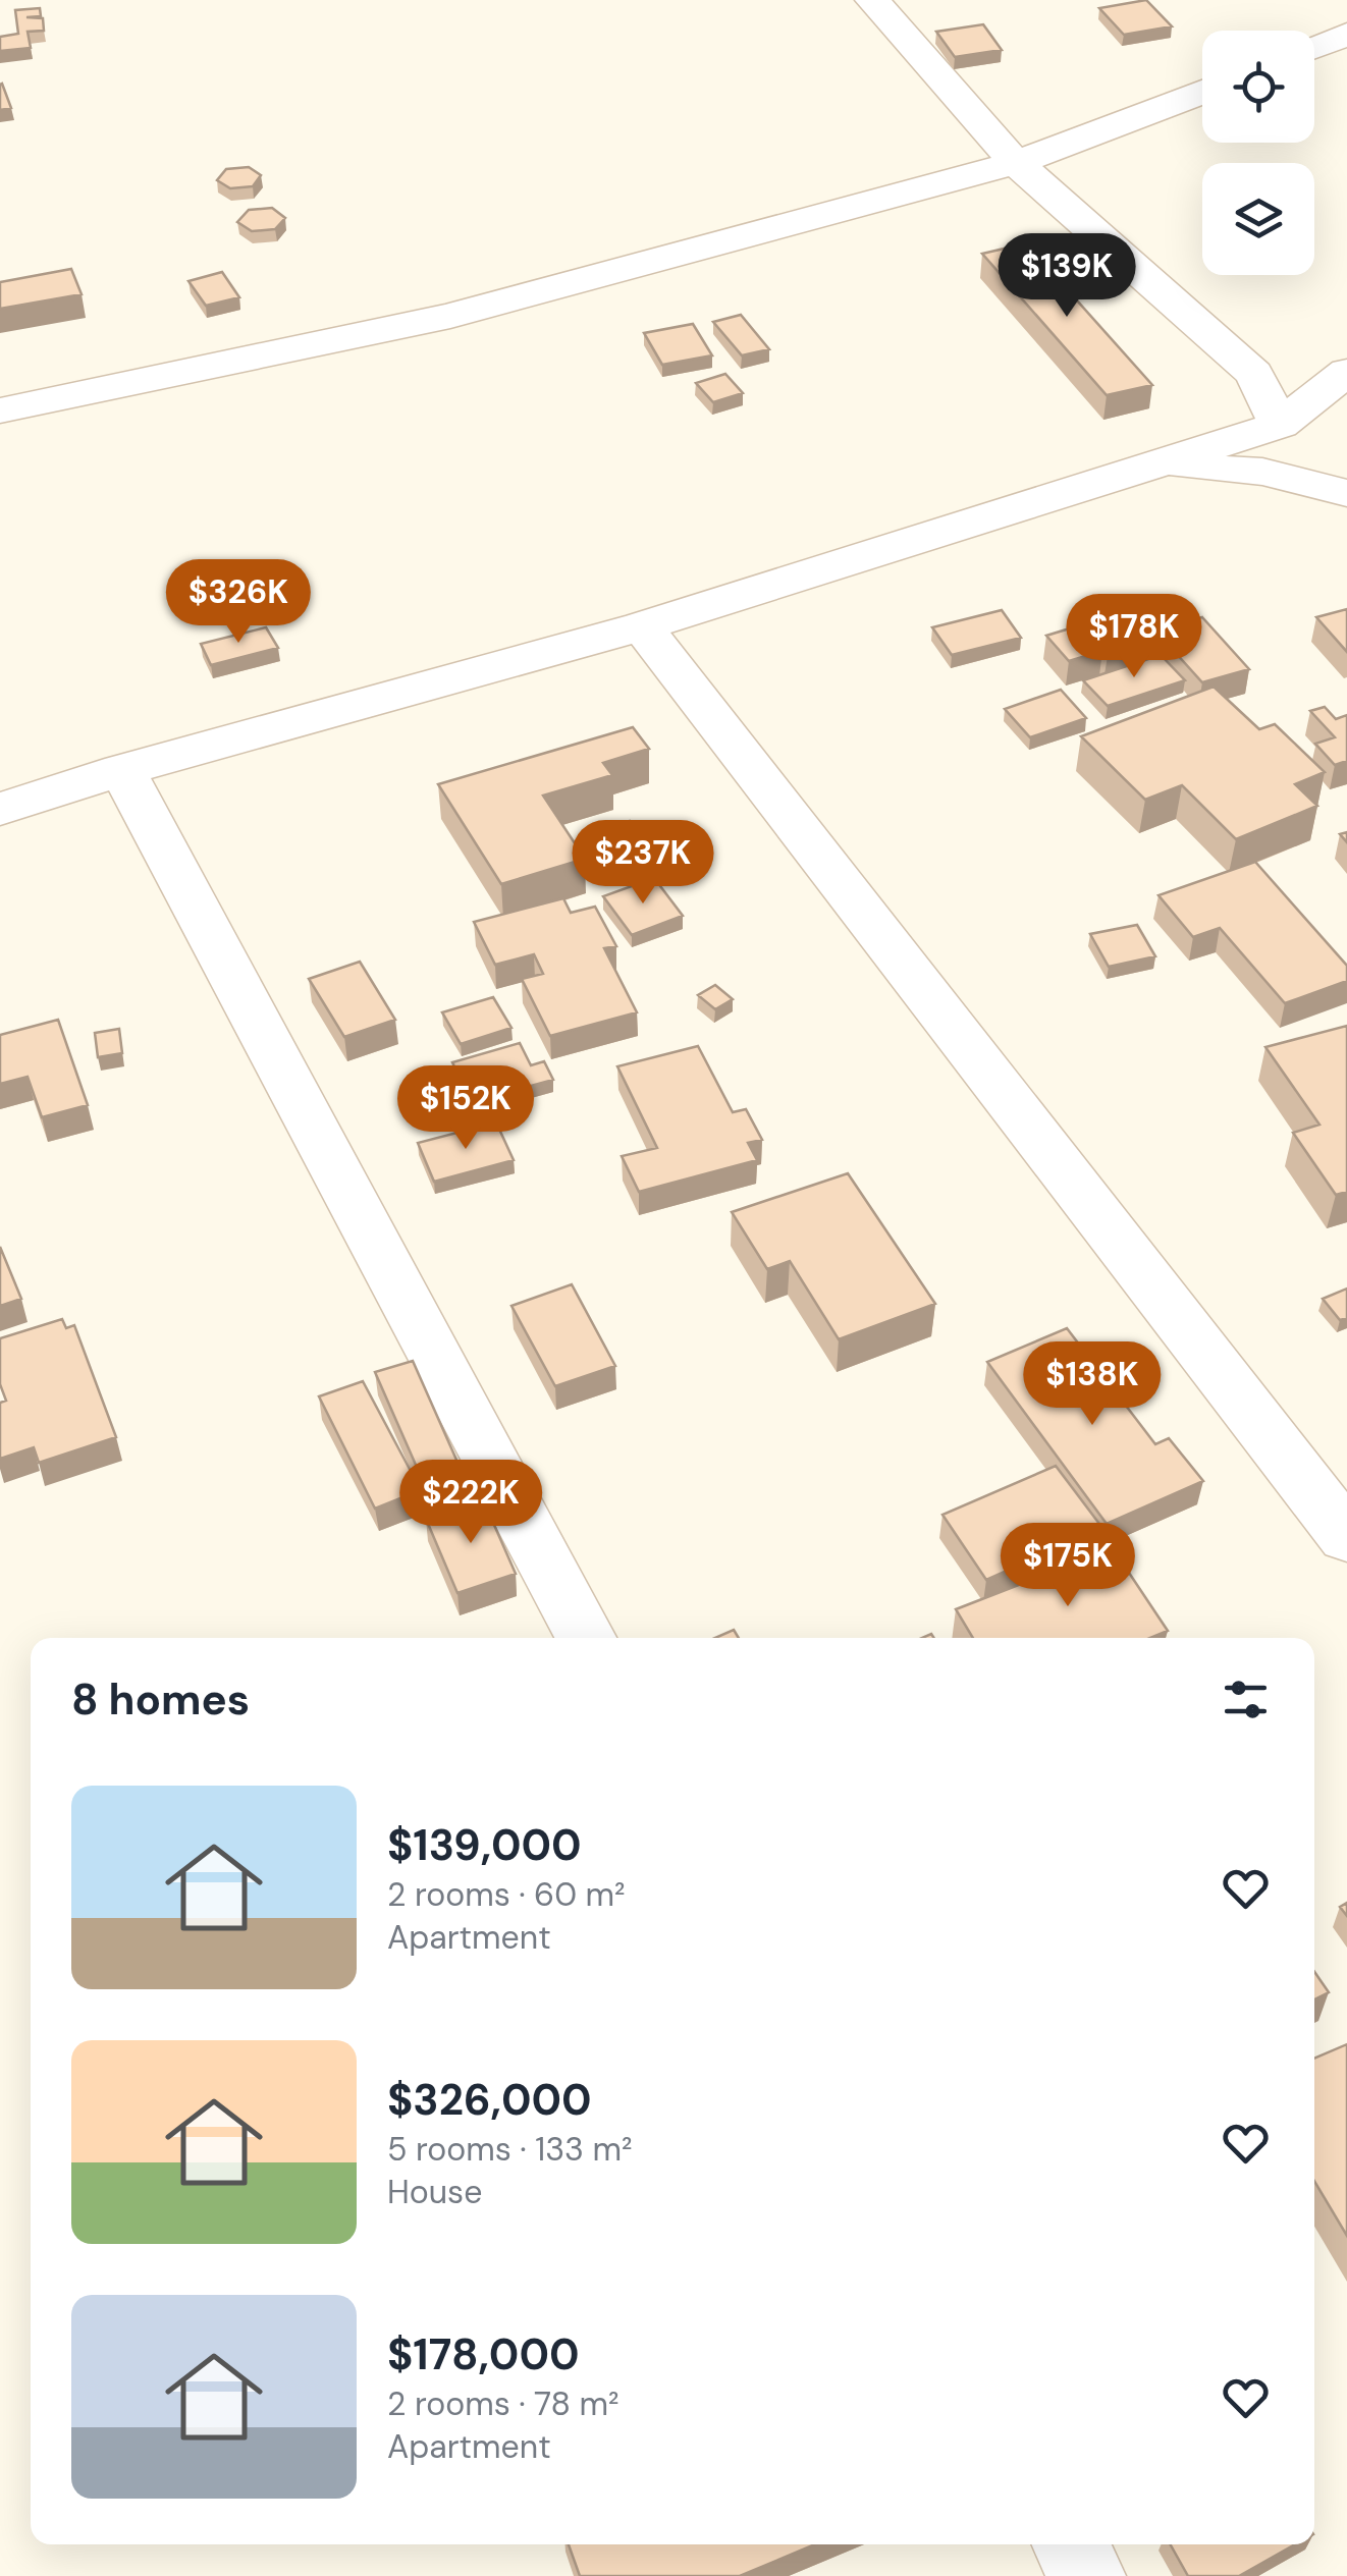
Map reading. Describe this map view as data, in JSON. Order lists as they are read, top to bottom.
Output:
{
  "page": {
    "price": [
      "$139K",
      "$326K",
      "$178K",
      "$237K",
      "$152K",
      "$138K",
      "$222K",
      "$175K"
    ],
    "heading": "8 homes",
    "list": [
      {
        "name": "$139,000",
        "note": "2 rooms · 60 m² · Apartment"
      },
      {
        "name": "$326,000",
        "note": "5 rooms · 133 m² · House"
      },
      {
        "name": "$178,000",
        "note": "2 rooms · 78 m² · Apartment"
      }
    ]
  }
}
